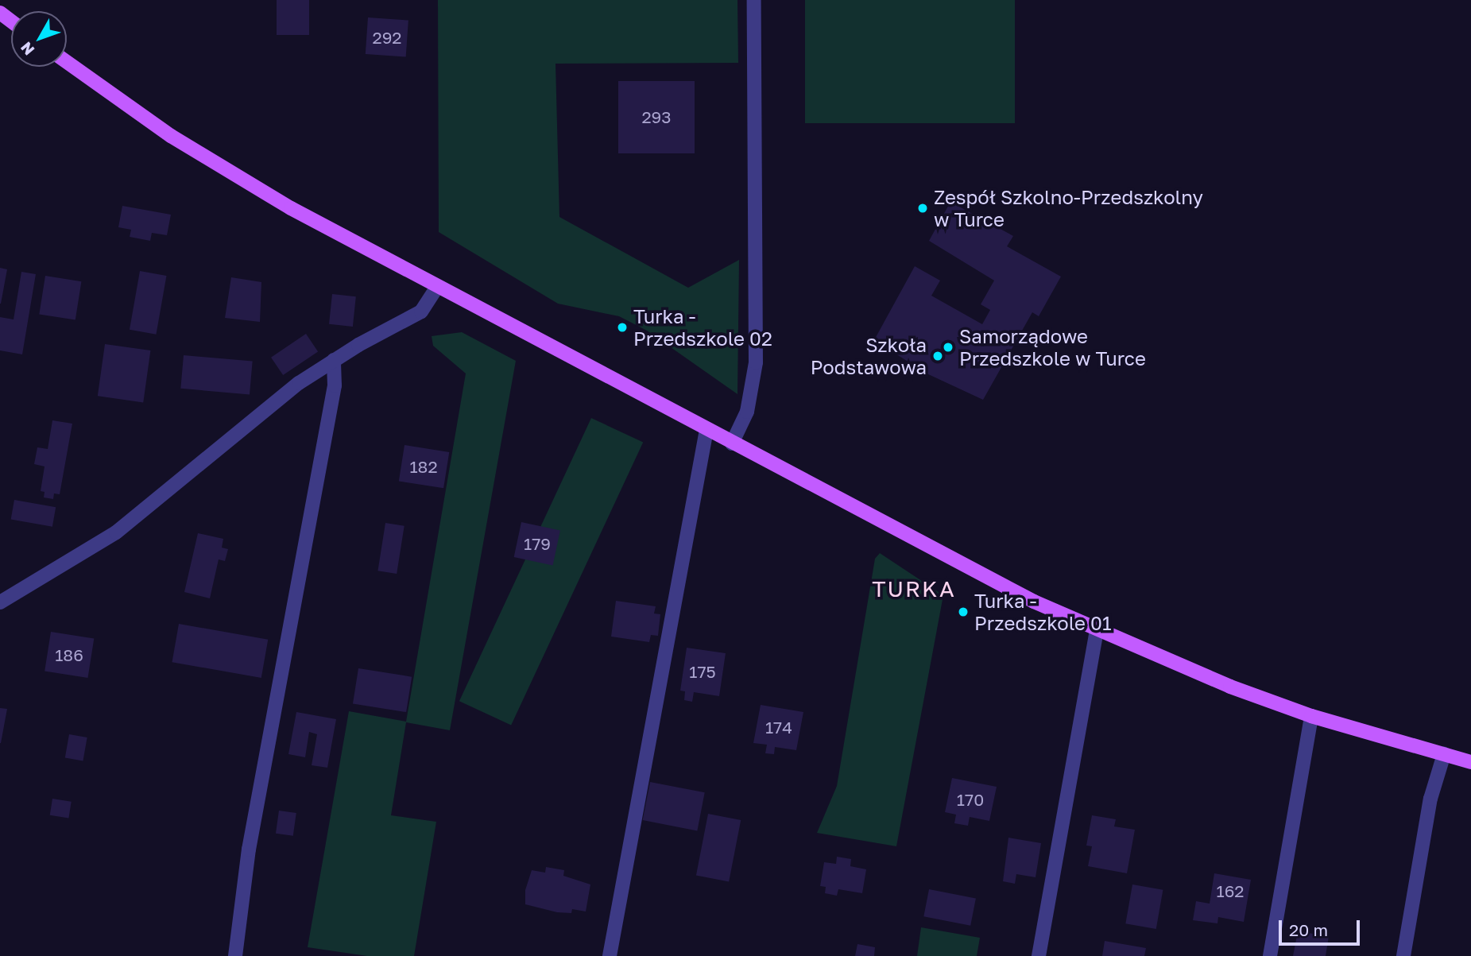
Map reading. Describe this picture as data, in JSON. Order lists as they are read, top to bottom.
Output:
{
  "districts": ["TURKA"],
  "places": [
    "Zespół Szkolno-Przedszkolny w Turce",
    "Turka - Przedszkole 02",
    "Samorządowe Przedszkole w Turce",
    "Szkoła Podstawowa",
    "Turka - Przedszkole 01"
  ],
  "house_numbers": [
    "292",
    "293",
    "182",
    "179",
    "186",
    "175",
    "174",
    "170",
    "162"
  ],
  "scale_bar": "20 m",
  "north": "bottom left"
}
